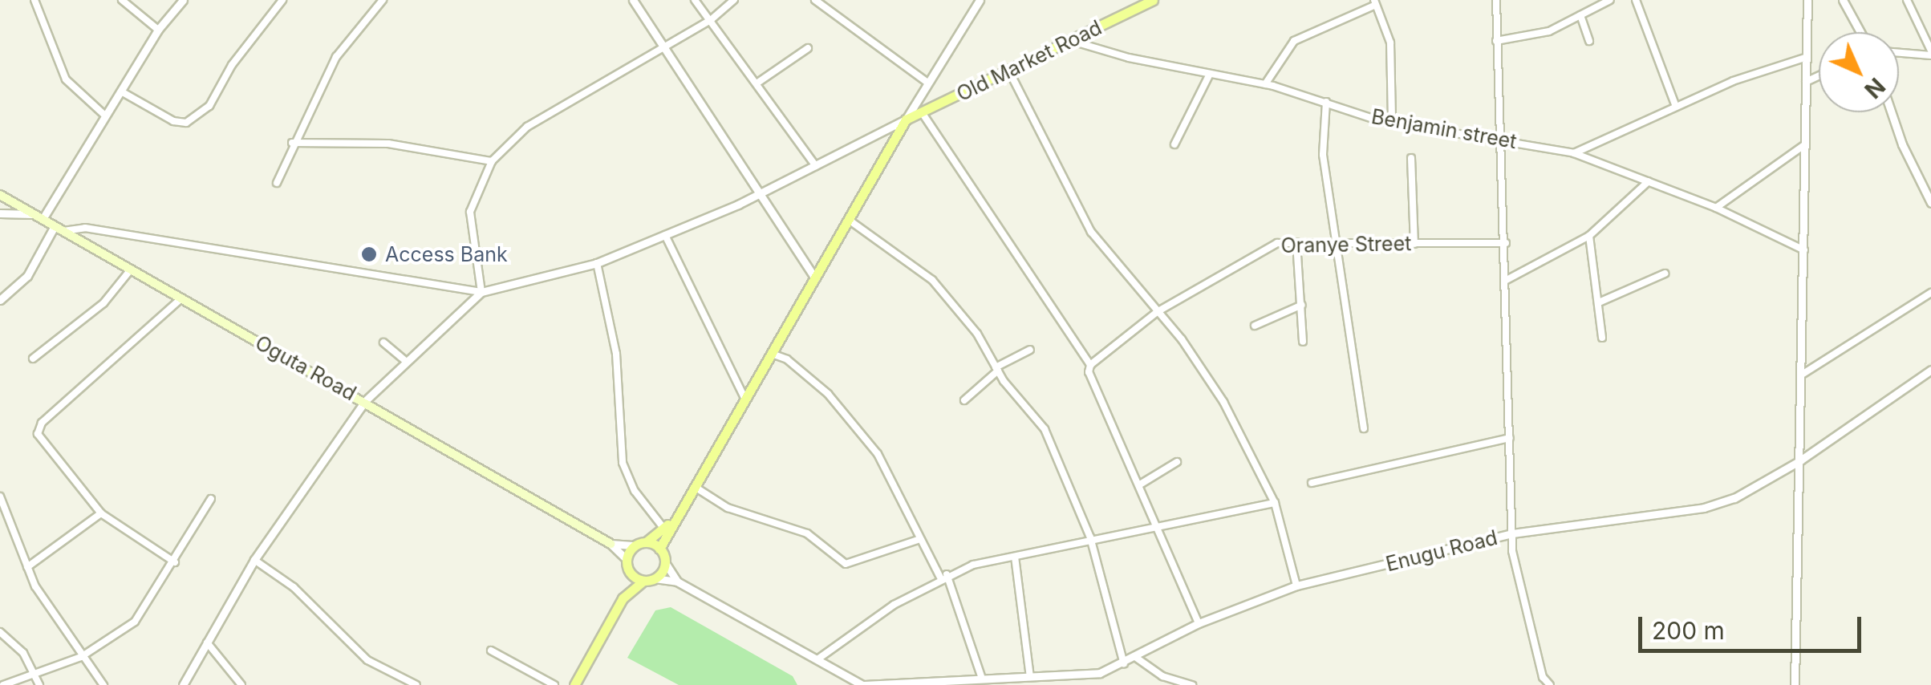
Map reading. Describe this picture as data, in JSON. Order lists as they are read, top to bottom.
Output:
{
  "streets": {
    "main road": ["Old Market Road", "Oguta Road"],
    "street": ["Benjamin street", "Oranye Street", "Enugu Road"]
  },
  "crossings": [
    ["Old Market Road", "Benjamin street"]
  ],
  "places": ["Access Bank"],
  "scale_bar": "200 m",
  "north": "bottom right"
}
